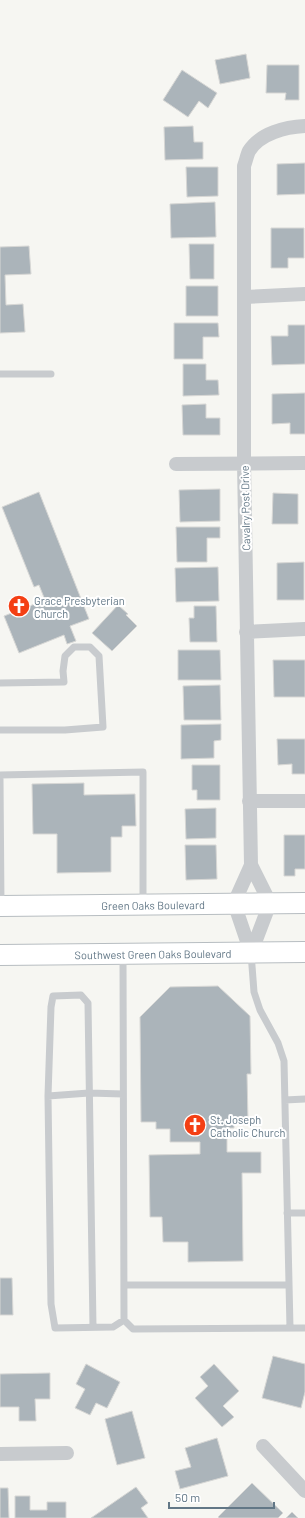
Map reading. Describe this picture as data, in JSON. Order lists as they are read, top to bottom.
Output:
{
  "streets": {
    "main road": ["Green Oaks Boulevard", "Southwest Green Oaks Boulevard"],
    "street": ["Cavalry Post Drive"]
  },
  "crossings": [
    ["Cavalry Post Drive", "Green Oaks Boulevard"]
  ],
  "places": {
    "church": ["Grace Presbyterian Church", "St. Joseph Catholic Church"]
  },
  "scale_bar": "50 m"
}
